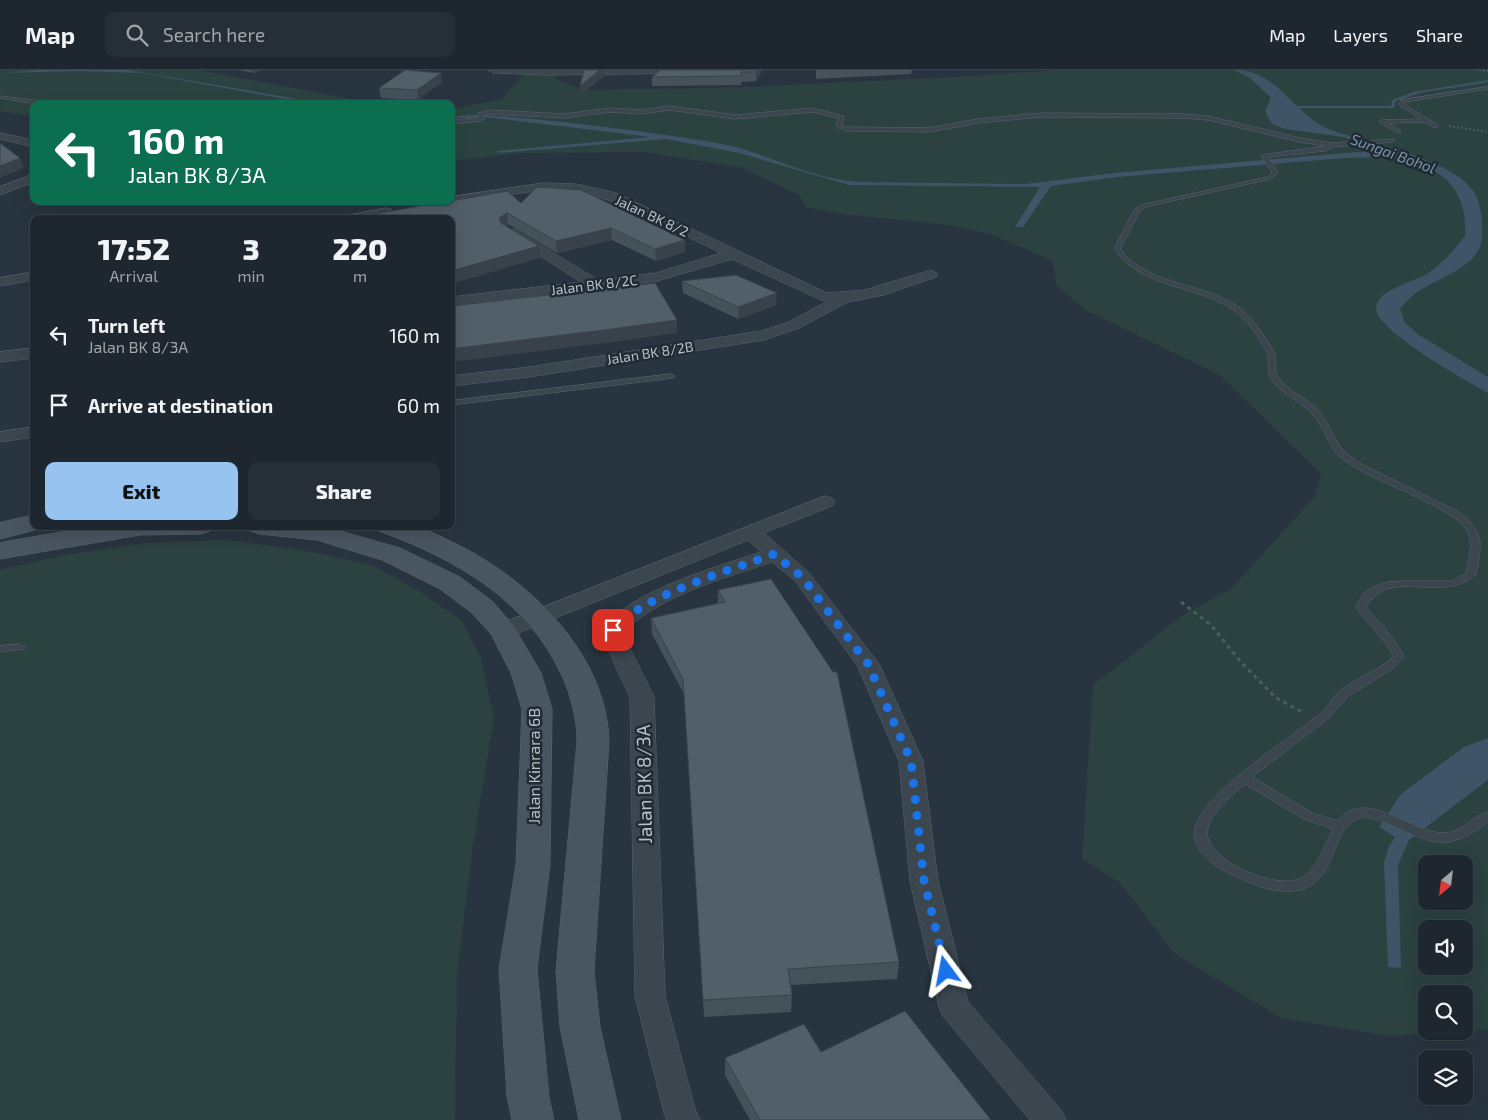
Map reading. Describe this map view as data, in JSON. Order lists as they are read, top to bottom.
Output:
{
  "streets": {
    "street": [
      "Jalan BK 8/2",
      "Jalan BK 8/2C",
      "Jalan BK 8/2B",
      "Jalan Kinrara 6B",
      "Jalan BK 8/3A"
    ]
  },
  "crossings": [
    ["Jalan BK 8/2", "Jalan BK 8/2C"],
    ["Jalan BK 8/2", "Jalan BK 8/2B"]
  ],
  "water": ["Sungai Bohol"],
  "north": "bottom left",
  "page": {
    "header": "Map",
    "search": "Search here",
    "nav": ["Map", "Layers", "Share"],
    "turn": ["160 m", "Jalan BK 8/3A"],
    "eta": [
      "17:52",
      "Arrival",
      "3",
      "min",
      "220",
      "m"
    ],
    "list": [
      {
        "name": "Turn left",
        "note": "Jalan BK 8/3A",
        "value": "160 m"
      },
      {
        "name": "Arrive at destination",
        "value": "60 m"
      }
    ],
    "buttons": ["Exit", "Share"]
  }
}
